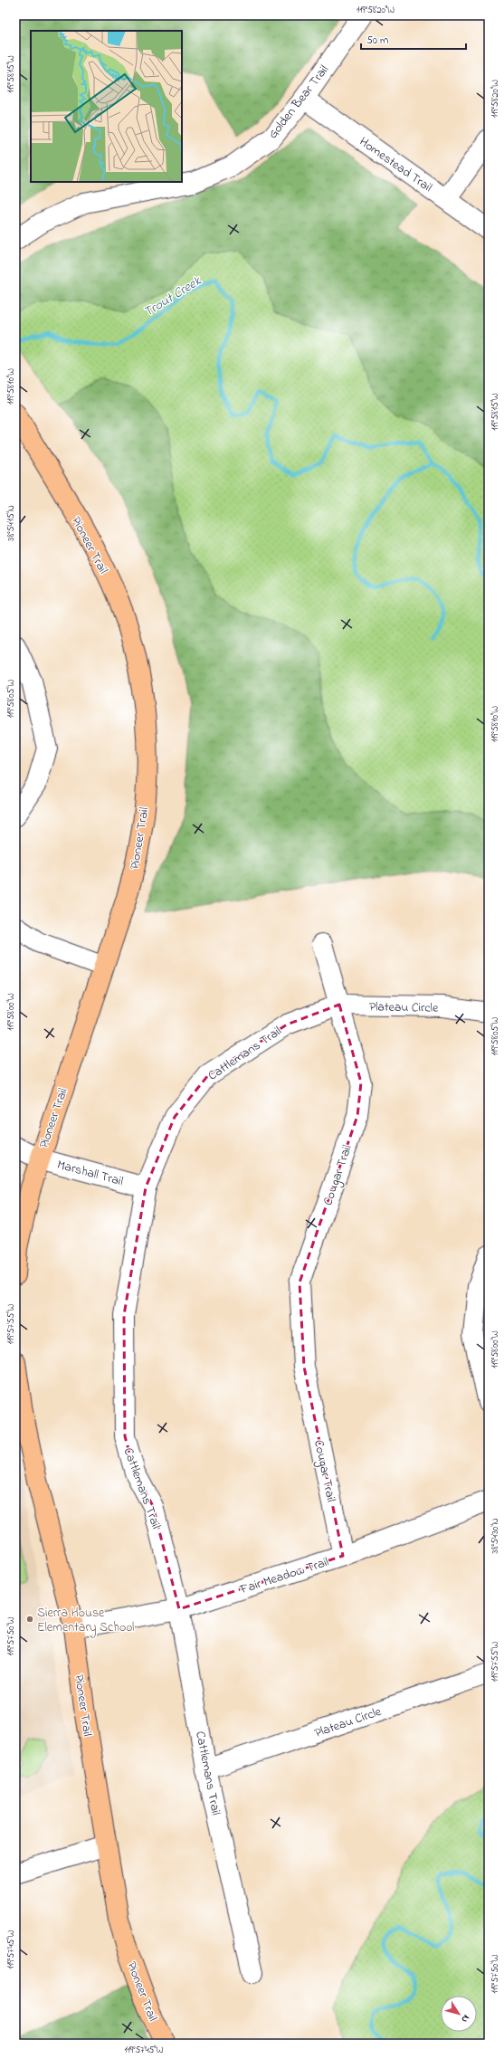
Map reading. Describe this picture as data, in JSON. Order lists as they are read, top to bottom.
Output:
{
  "streets": {
    "main road": ["Pioneer Trail"],
    "street": [
      "Golden Bear Trail",
      "Homestead Trail",
      "Plateau Circle",
      "Cattlemans Trail",
      "Marshall Trail",
      "Cougar Trail",
      "Fair Meadow Trail"
    ]
  },
  "crossings": [
    ["Golden Bear Trail", "Homestead Trail"],
    ["Pioneer Trail", "Marshall Trail"],
    ["Pioneer Trail", "Fair Meadow Trail"],
    ["Plateau Circle", "Cattlemans Trail"],
    ["Plateau Circle", "Cougar Trail"],
    ["Cattlemans Trail", "Marshall Trail"],
    ["Cattlemans Trail", "Cougar Trail"],
    ["Cattlemans Trail", "Fair Meadow Trail"],
    ["Cougar Trail", "Fair Meadow Trail"]
  ],
  "water": ["Trout Creek"],
  "places": ["Sierra House Elementary School"],
  "scale_bar": "50 m",
  "north": "bottom right",
  "coordinates": [
    "119°58'20\"W",
    "119°58'15\"W",
    "119°58'10\"W",
    "38°54'15\"N",
    "119°58'05\"W",
    "119°58'00\"W",
    "119°57'55\"W",
    "38°54'30\"N",
    "119°57'50\"W",
    "119°57'45\"W"
  ]
}
